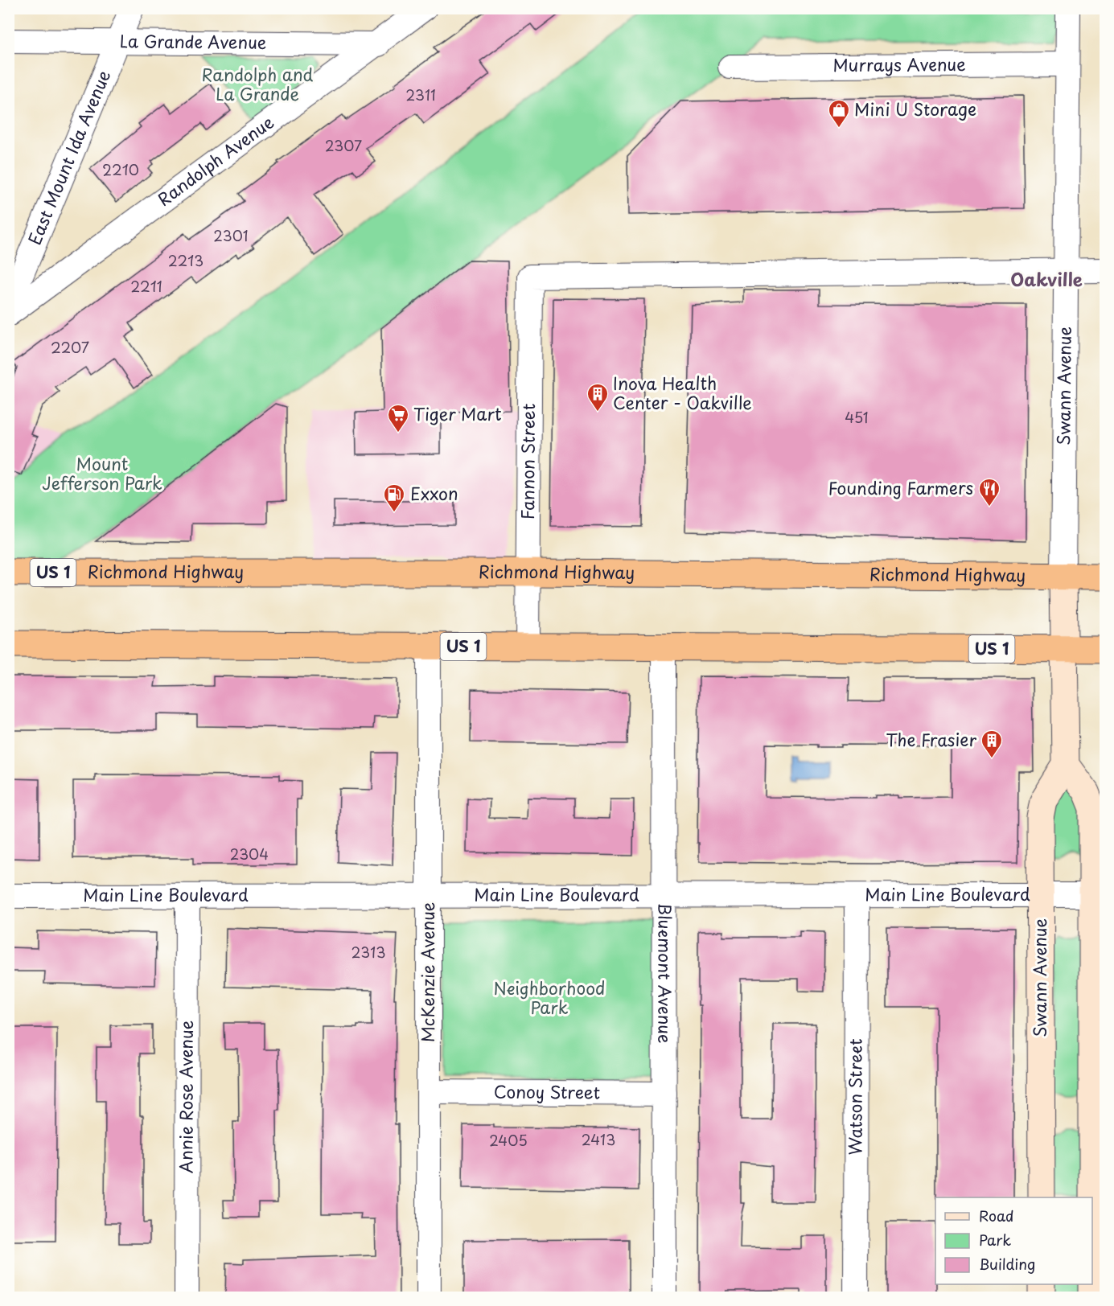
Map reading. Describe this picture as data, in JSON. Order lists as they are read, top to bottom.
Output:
{
  "streets": {
    "highway": ["Richmond Highway", "US 1"],
    "street": [
      "La Grande Avenue",
      "Murrays Avenue",
      "East Mount Ida Avenue",
      "Randolph Avenue",
      "Swann Avenue",
      "Fannon Street",
      "Main Line Boulevard",
      "McKenzie Avenue",
      "Bluemont Avenue",
      "Conoy Street",
      "Annie Rose Avenue",
      "Watson Street"
    ]
  },
  "crossings": [
    ["La Grande Avenue", "East Mount Ida Avenue"],
    ["La Grande Avenue", "Randolph Avenue"],
    ["Murrays Avenue", "Swann Avenue"],
    ["Swann Avenue", "Fannon Street"],
    ["Swann Avenue", "Richmond Highway"],
    ["Swann Avenue", "US 1"],
    ["Swann Avenue", "Main Line Boulevard"],
    ["Fannon Street", "Richmond Highway"],
    ["Fannon Street", "US 1"],
    ["US 1", "McKenzie Avenue"],
    ["US 1", "Bluemont Avenue"],
    ["Main Line Boulevard", "McKenzie Avenue"],
    ["Main Line Boulevard", "Bluemont Avenue"],
    ["Main Line Boulevard", "Annie Rose Avenue"],
    ["Main Line Boulevard", "Watson Street"],
    ["McKenzie Avenue", "Conoy Street"],
    ["Bluemont Avenue", "Conoy Street"]
  ],
  "districts": ["Oakville"],
  "parks": ["Randolph and La Grande", "Mount Jefferson Park", "Neighborhood Park"],
  "places": {
    "shop": ["Mini U Storage"],
    "building": ["Inova Health Center - Oakville", "The Frasier"],
    "supermarket": ["Tiger Mart"],
    "restaurant": ["Founding Farmers"],
    "fuel station": ["Exxon"]
  },
  "house_numbers": [
    "2311",
    "2307",
    "2210",
    "2301",
    "2213",
    "2211",
    "2207",
    "451",
    "2304",
    "2313",
    "2413",
    "2405"
  ],
  "legend": ["Road", "Park", "Building"]
}
